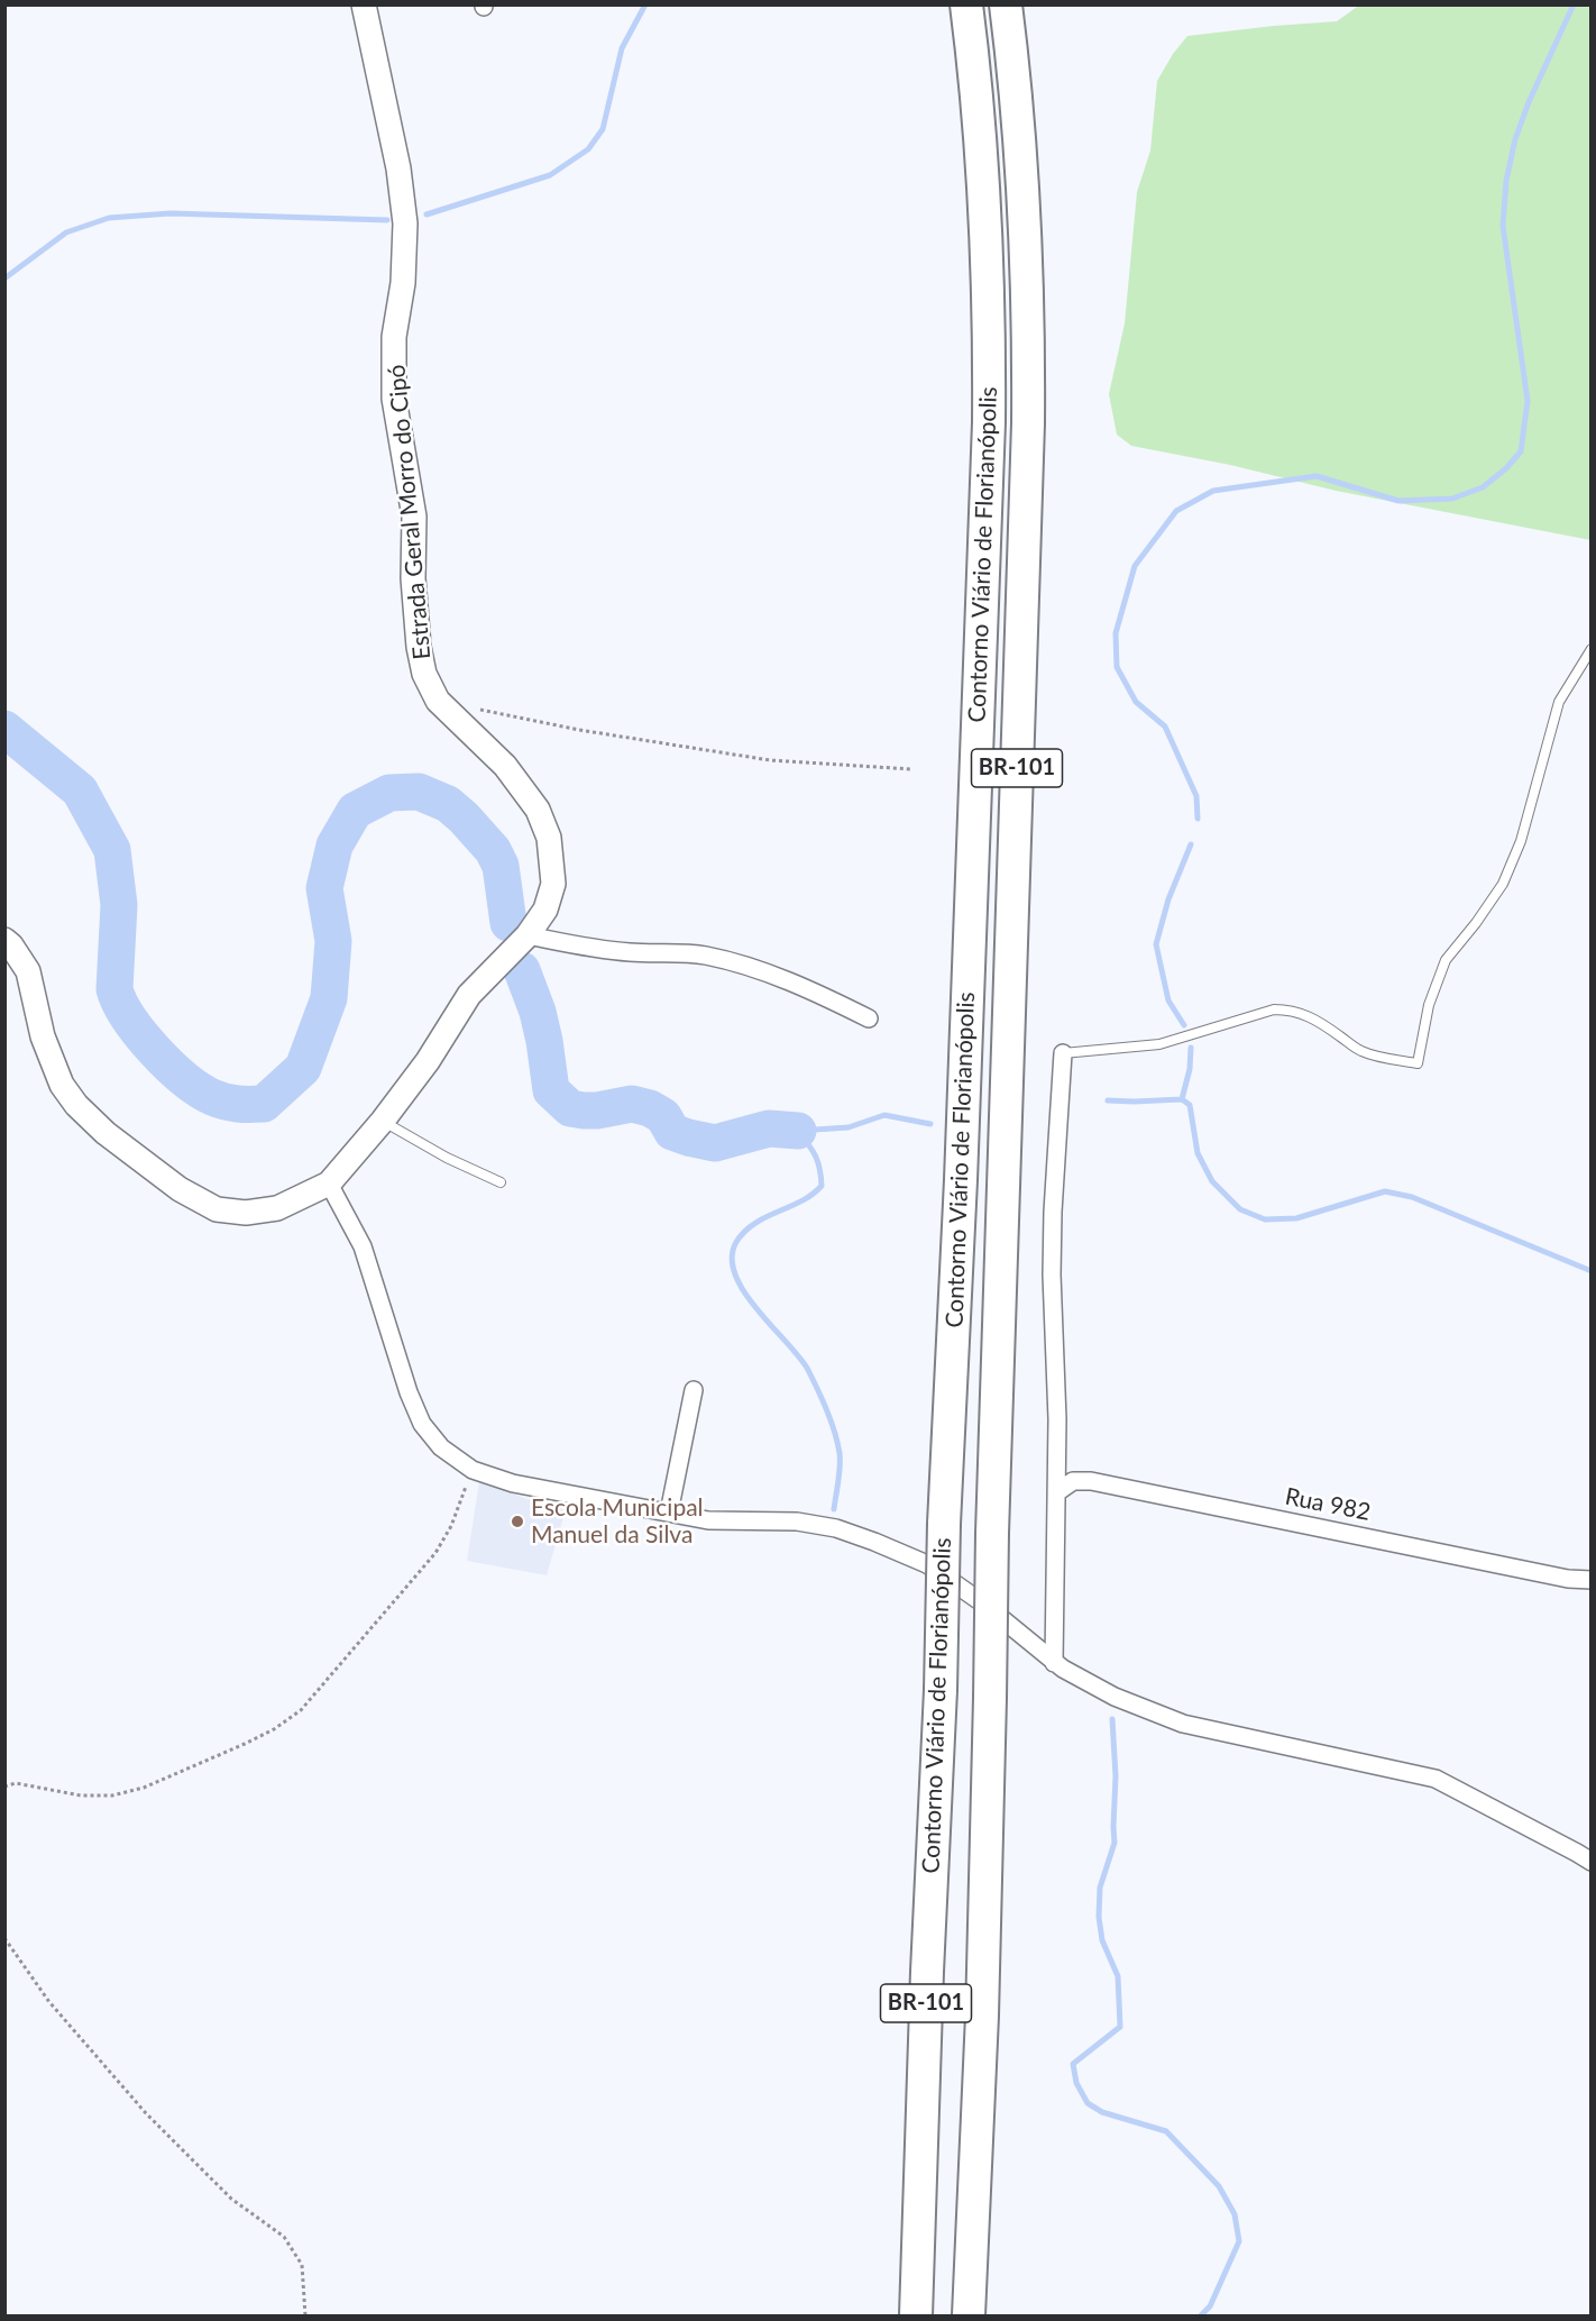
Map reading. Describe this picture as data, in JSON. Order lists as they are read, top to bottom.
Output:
{
  "streets": {
    "highway": ["Contorno Viário de Florianópolis", "BR-101"],
    "street": ["Estrada Geral Morro do Cipó", "Rua 982"]
  },
  "places": ["Escola Municipal Manuel da Silva"]
}
